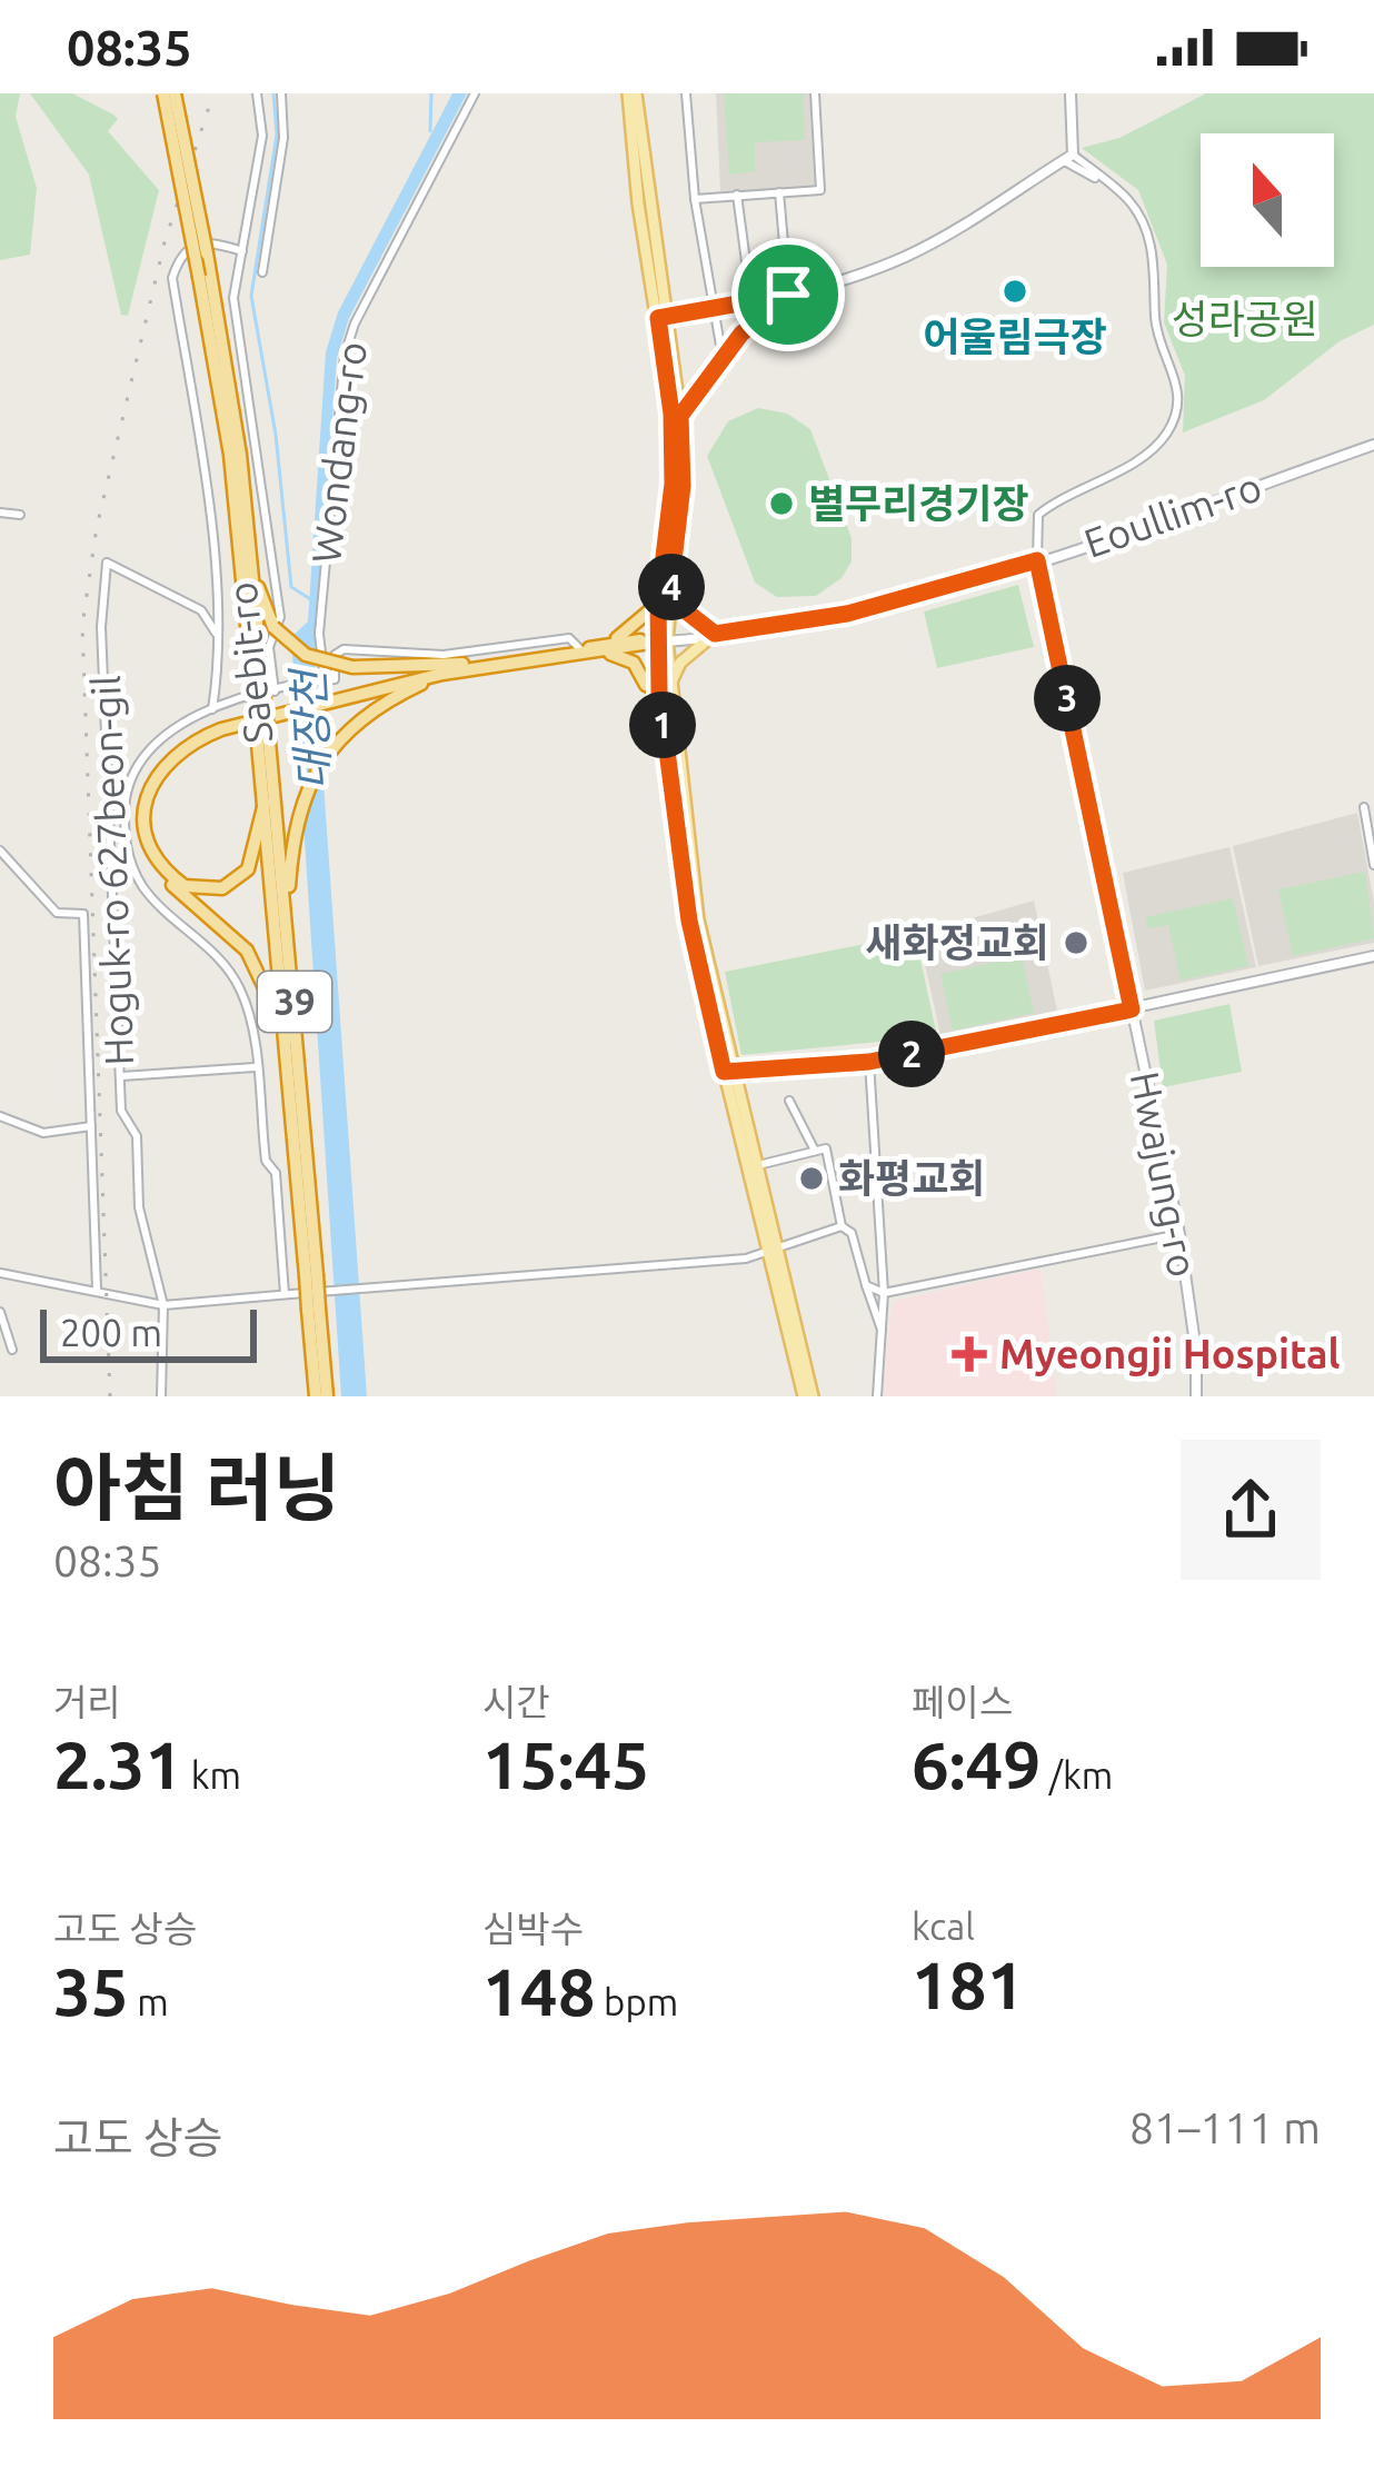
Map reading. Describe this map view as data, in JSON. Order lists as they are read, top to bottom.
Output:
{
  "streets": {
    "highway": ["Saebit-ro", "39"],
    "main road": ["Eoullim-ro", "Hwajung-ro"],
    "street": ["Wondang-ro", "Hoguk-ro 627beon-gil"]
  },
  "crossings": [
    ["Eoullim-ro", "Hwajung-ro"]
  ],
  "water": ["대장천"],
  "parks": ["성라공원"],
  "places": {
    "other": [
      "어울림극장",
      "별무리경기장",
      "새화정교회",
      "화평교회"
    ],
    "health": ["Myeongji Hospital"]
  },
  "scale_bar": "200 m",
  "north": "top",
  "page": {
    "status": "08:35",
    "pins": [
      "4",
      "3",
      "1",
      "2"
    ],
    "scale": "200 m",
    "heading": ["아침 러닝", "08:35"],
    "stats": [
      ["거리", "2.31 km"],
      ["시간", "15:45"],
      ["페이스", "6:49 /km"],
      ["고도 상승", "35 m"],
      ["심박수", "148 bpm"],
      ["kcal", "181"]
    ],
    "chart": ["고도 상승", "81–111 m"]
  }
}
